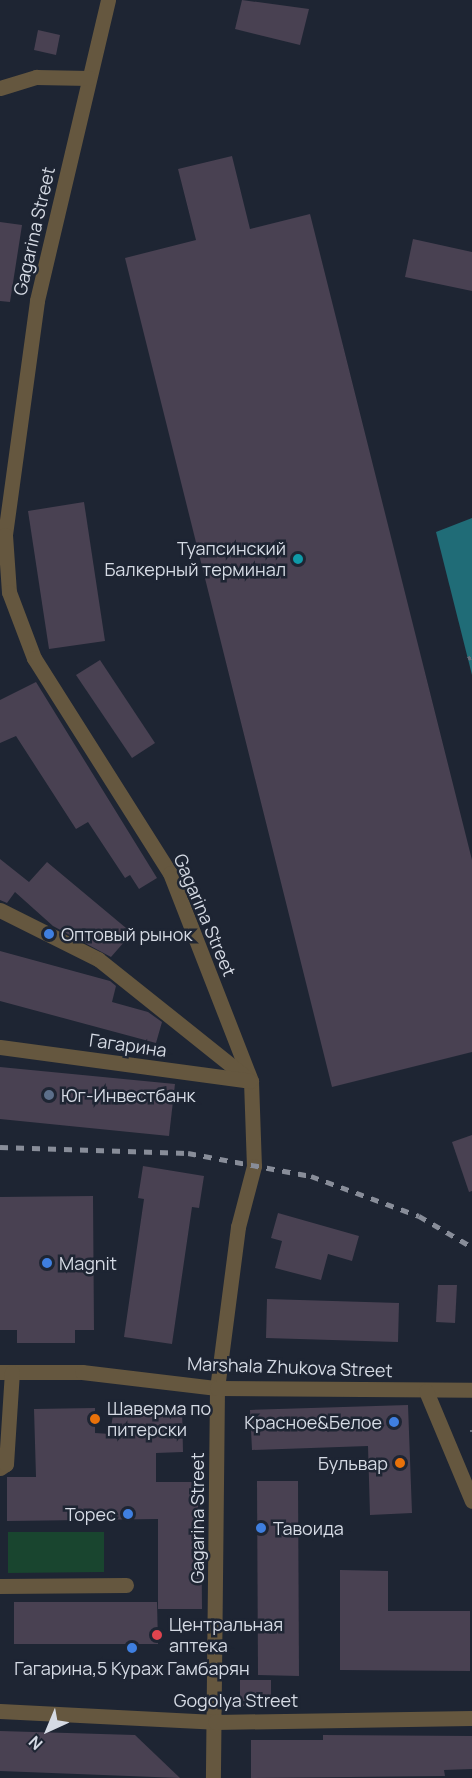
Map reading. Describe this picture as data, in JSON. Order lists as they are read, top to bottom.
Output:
{
  "streets": {
    "street": [
      "Gagarina Street",
      "Гагарина",
      "Marshala Zhukova Street",
      "Gogolya Street"
    ]
  },
  "crossings": [
    ["Gagarina Street", "Гагарина"],
    ["Gagarina Street", "Marshala Zhukova Street"],
    ["Gagarina Street", "Gogolya Street"]
  ],
  "places": [
    "Туапсинский Балкерный терминал",
    "Оптовый рынок",
    "Юг-Инвестбанк",
    "Magnit",
    "Шаверма по питерски",
    "Красное&Белое",
    "Бульвар",
    "Торес",
    "Тавоида",
    "Центральная аптека",
    "Гагарина,5 Кураж Гамбарян"
  ],
  "north": "bottom left"
}
